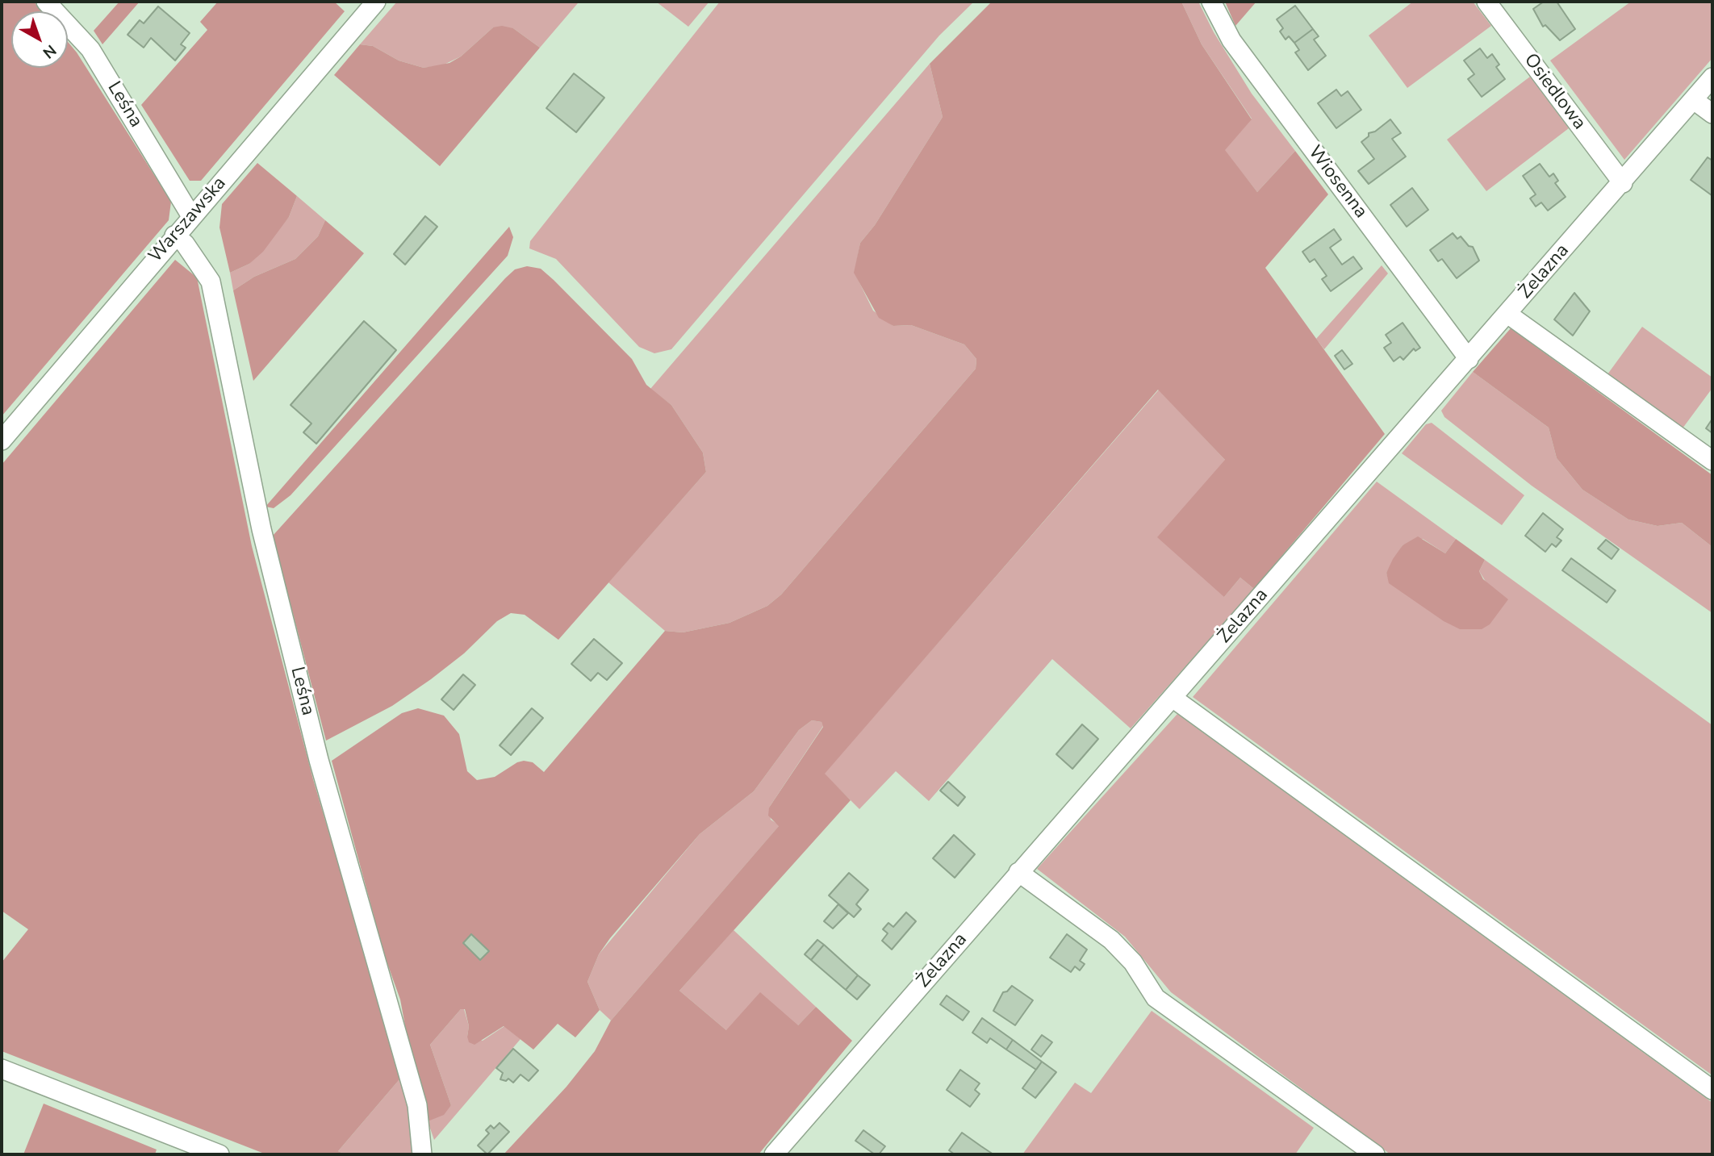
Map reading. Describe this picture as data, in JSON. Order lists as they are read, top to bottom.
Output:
{
  "streets": {
    "street": [
      "Osiedlowa",
      "Leśna",
      "Wiosenna",
      "Warszawska",
      "Żelazna"
    ]
  },
  "crossings": [
    ["Osiedlowa", "Żelazna"],
    ["Leśna", "Warszawska"],
    ["Wiosenna", "Żelazna"]
  ],
  "north": "bottom right"
}
